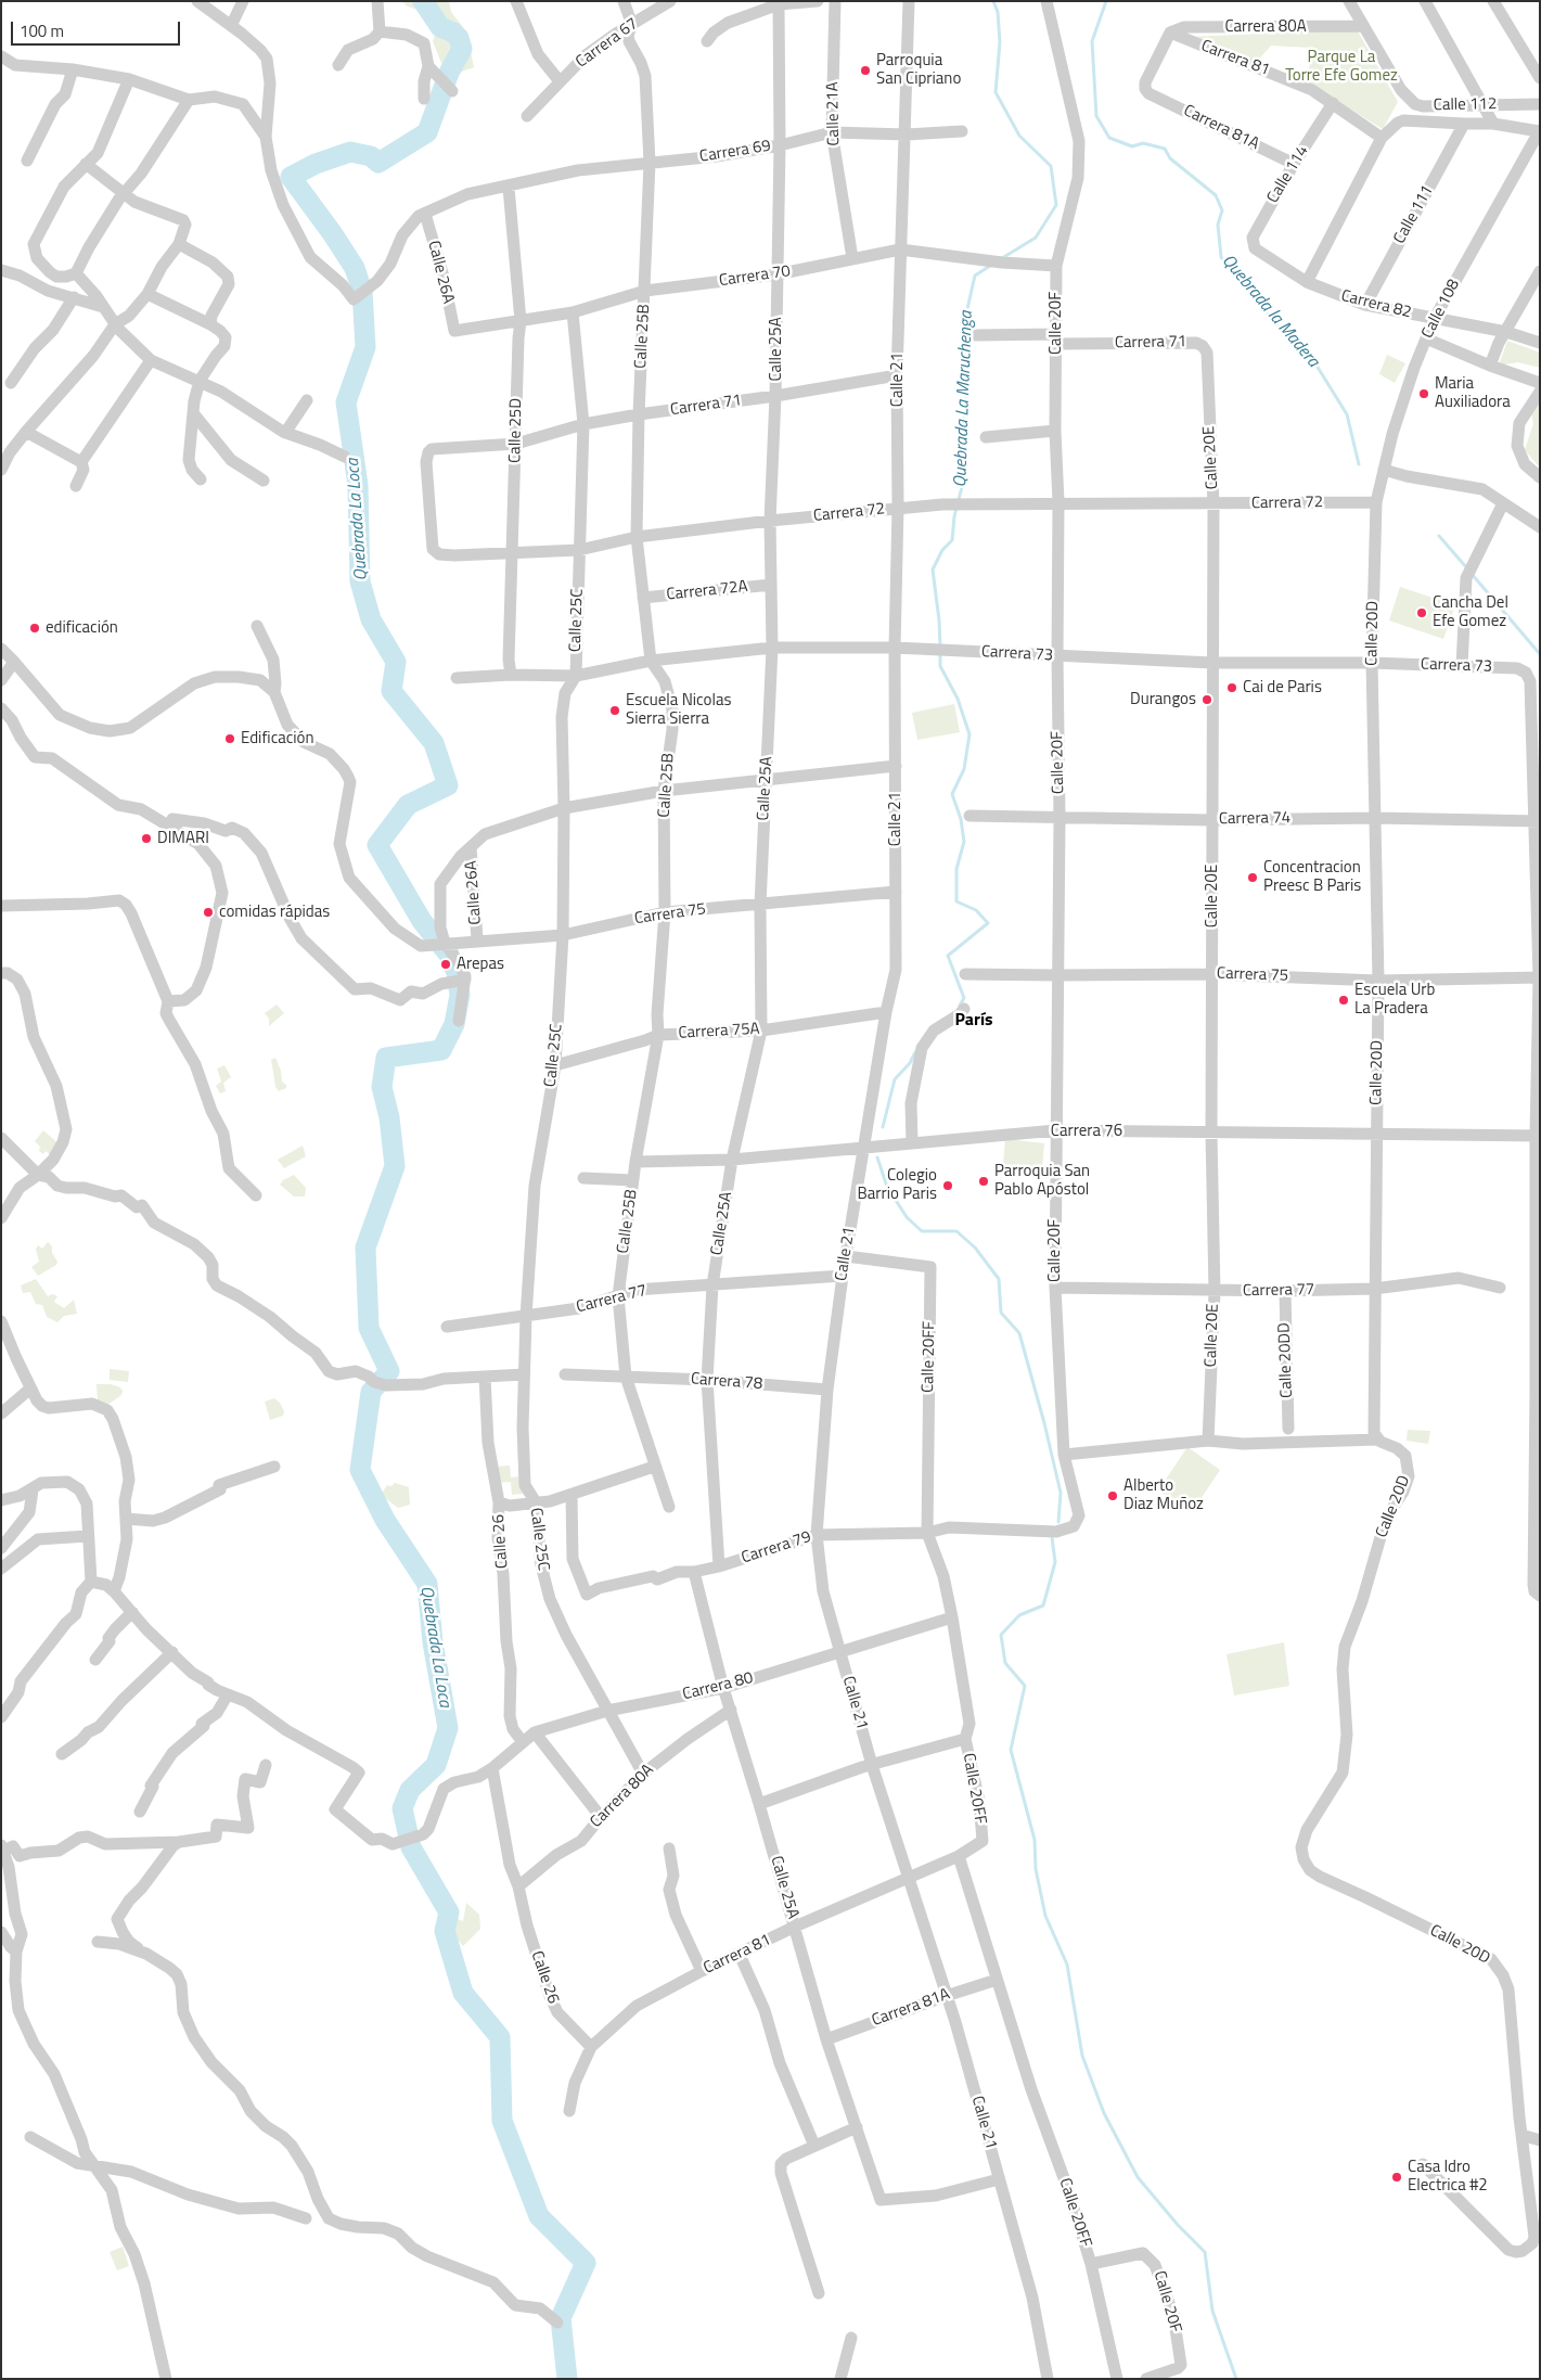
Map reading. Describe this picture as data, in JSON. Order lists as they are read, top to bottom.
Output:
{
  "streets": {
    "street": [
      "Carrera 80A",
      "Carrera 67",
      "Carrera 81",
      "Calle 112",
      "Calle 21A",
      "Carrera 81A",
      "Carrera 69",
      "Calle 114",
      "Calle 111",
      "Calle 26A",
      "Carrera 70",
      "Carrera 82",
      "Calle 108",
      "Calle 20F",
      "Calle 25B",
      "Carrera 71",
      "Calle 25A",
      "Calle 21",
      "Calle 25D",
      "Calle 20E",
      "Carrera 72",
      "Carrera 72A",
      "Calle 25C",
      "Calle 20D",
      "Carrera 73",
      "Carrera 74",
      "Carrera 75",
      "Carrera 75A",
      "Carrera 76",
      "Carrera 77",
      "Calle 20FF",
      "Calle 20DD",
      "Carrera 78",
      "Calle 26",
      "Carrera 79",
      "Carrera 80"
    ]
  },
  "crossings": [
    ["Carrera 80A", "Carrera 81"],
    ["Carrera 80A", "Calle 112"],
    ["Carrera 80A", "Carrera 81A"],
    ["Carrera 80A", "Calle 25A"],
    ["Carrera 80A", "Calle 25C"],
    ["Carrera 80A", "Calle 26"],
    ["Carrera 67", "Calle 25B"],
    ["Carrera 81", "Carrera 81A"],
    ["Carrera 81", "Calle 114"],
    ["Carrera 81", "Calle 25A"],
    ["Carrera 81", "Calle 21"],
    ["Carrera 81", "Calle 20FF"],
    ["Carrera 81", "Calle 26"],
    ["Calle 21A", "Carrera 69"],
    ["Calle 21A", "Carrera 70"],
    ["Carrera 81A", "Calle 114"],
    ["Carrera 81A", "Calle 25A"],
    ["Carrera 81A", "Calle 21"],
    ["Carrera 81A", "Calle 20FF"],
    ["Carrera 69", "Calle 26A"],
    ["Carrera 69", "Calle 25B"],
    ["Carrera 69", "Calle 25A"],
    ["Carrera 69", "Calle 21"],
    ["Carrera 69", "Calle 25D"],
    ["Calle 114", "Carrera 82"],
    ["Calle 111", "Carrera 82"],
    ["Calle 26A", "Carrera 70"],
    ["Calle 26A", "Carrera 75"],
    ["Carrera 70", "Calle 20F"],
    ["Carrera 70", "Calle 25B"],
    ["Carrera 70", "Calle 25A"],
    ["Carrera 70", "Calle 21"],
    ["Carrera 70", "Calle 25D"],
    ["Carrera 70", "Calle 25C"],
    ["Carrera 82", "Calle 108"],
    ["Calle 108", "Carrera 72"],
    ["Calle 108", "Calle 20D"],
    ["Calle 20F", "Carrera 71"],
    ["Calle 20F", "Carrera 72"],
    ["Calle 20F", "Carrera 73"],
    ["Calle 20F", "Carrera 74"],
    ["Calle 20F", "Carrera 75"],
    ["Calle 20F", "Carrera 76"],
    ["Calle 20F", "Carrera 77"],
    ["Calle 20F", "Calle 20FF"],
    ["Calle 20F", "Carrera 79"],
    ["Calle 25B", "Carrera 71"],
    ["Calle 25B", "Carrera 72"],
    ["Calle 25B", "Carrera 72A"],
    ["Calle 25B", "Carrera 73"],
    ["Calle 25B", "Carrera 75"],
    ["Calle 25B", "Carrera 75A"],
    ["Calle 25B", "Carrera 76"],
    ["Calle 25B", "Carrera 77"],
    ["Calle 25B", "Carrera 78"],
    ["Carrera 71", "Calle 25A"],
    ["Carrera 71", "Calle 21"],
    ["Carrera 71", "Calle 25D"],
    ["Carrera 71", "Calle 20E"],
    ["Carrera 71", "Carrera 72"],
    ["Carrera 71", "Calle 25C"],
    ["Calle 25A", "Calle 21"],
    ["Calle 25A", "Carrera 72"],
    ["Calle 25A", "Carrera 72A"],
    ["Calle 25A", "Carrera 73"],
    ["Calle 25A", "Carrera 75"],
    ["Calle 25A", "Carrera 75A"],
    ["Calle 25A", "Carrera 76"],
    ["Calle 25A", "Carrera 77"],
    ["Calle 25A", "Carrera 78"],
    ["Calle 25A", "Carrera 79"],
    ["Calle 25A", "Carrera 80"],
    ["Calle 21", "Carrera 72"],
    ["Calle 21", "Carrera 73"],
    ["Calle 21", "Carrera 75"],
    ["Calle 21", "Carrera 75A"],
    ["Calle 21", "Carrera 76"],
    ["Calle 21", "Carrera 77"],
    ["Calle 21", "Calle 20FF"],
    ["Calle 21", "Carrera 78"],
    ["Calle 21", "Carrera 79"],
    ["Calle 21", "Carrera 80"],
    ["Calle 25D", "Carrera 72"],
    ["Calle 25D", "Carrera 73"],
    ["Calle 20E", "Carrera 72"],
    ["Calle 20E", "Carrera 73"],
    ["Calle 20E", "Carrera 74"],
    ["Calle 20E", "Carrera 75"],
    ["Calle 20E", "Carrera 76"],
    ["Calle 20E", "Carrera 77"],
    ["Carrera 72", "Calle 25C"],
    ["Carrera 72", "Calle 20D"],
    ["Calle 25C", "Carrera 73"],
    ["Calle 25C", "Carrera 75"],
    ["Calle 25C", "Carrera 75A"],
    ["Calle 25C", "Carrera 77"],
    ["Calle 25C", "Carrera 80"],
    ["Calle 20D", "Carrera 73"],
    ["Calle 20D", "Carrera 74"],
    ["Calle 20D", "Carrera 75"],
    ["Calle 20D", "Carrera 76"],
    ["Calle 20D", "Carrera 77"],
    ["Carrera 73", "Carrera 74"],
    ["Carrera 77", "Calle 20DD"],
    ["Calle 20FF", "Carrera 79"],
    ["Calle 20FF", "Carrera 80"],
    ["Calle 26", "Carrera 80"]
  ],
  "districts": ["París"],
  "water": ["Quebrada la Madera", "Quebrada La Maruchenga", "Quebrada La Loca"],
  "parks": ["Parque La Torre Efe Gomez"],
  "places": [
    "Parroquia San Cipriano",
    "Maria Auxiliadora",
    "Cancha Del Efe Gomez",
    "edificación",
    "Cai de Paris",
    "Durangos",
    "Escuela Nicolas Sierra Sierra",
    "Edificación",
    "DIMARI",
    "Concentracion Preesc B Paris",
    "comidas rápidas",
    "Arepas",
    "Escuela Urb La Pradera",
    "Parroquia San Pablo Apóstol",
    "Colegio Barrio Paris",
    "Alberto Diaz Muñoz",
    "Casa Idro Electrica #2"
  ],
  "scale_bar": "100 m"
}
